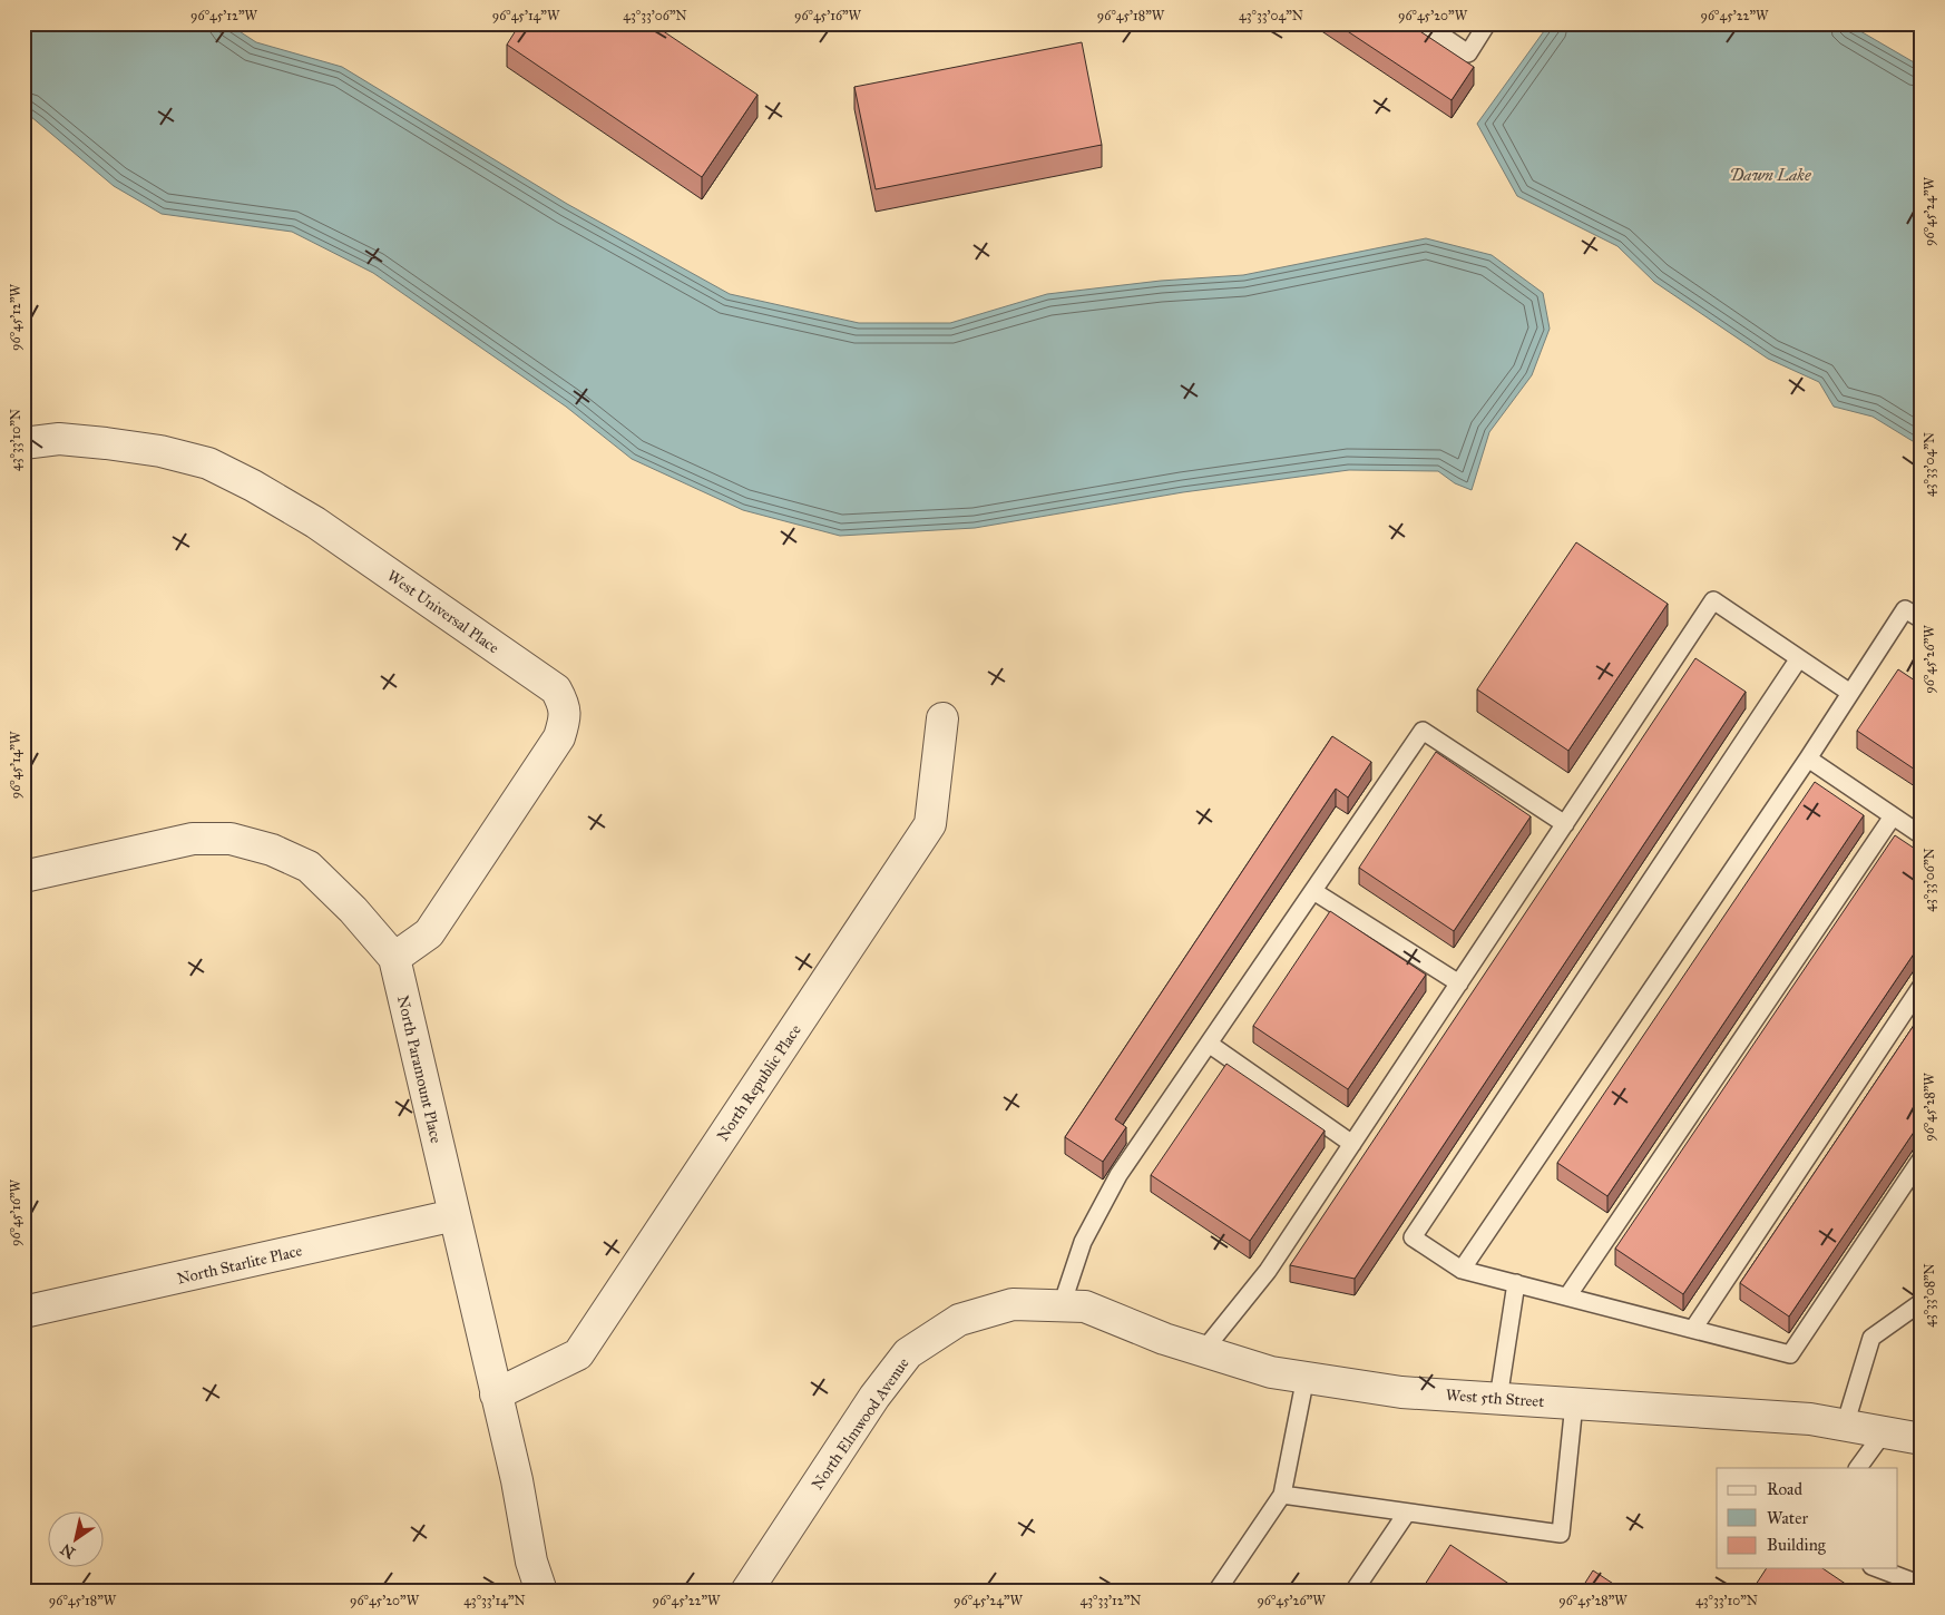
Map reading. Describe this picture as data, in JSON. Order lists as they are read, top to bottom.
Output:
{
  "streets": {
    "street": [
      "West Universal Place",
      "North Paramount Place",
      "North Republic Place",
      "North Starlite Place",
      "West 5th Street",
      "North Elmwood Avenue"
    ]
  },
  "crossings": [
    ["West Universal Place", "North Paramount Place"],
    ["North Paramount Place", "North Republic Place"],
    ["North Paramount Place", "North Starlite Place"],
    ["West 5th Street", "North Elmwood Avenue"]
  ],
  "water": ["Dawn Lake"],
  "legend": ["Road", "Water", "Building"],
  "north": "bottom left",
  "coordinates": [
    "96°45'12\"W",
    "96°45'14\"W",
    "43°33'06\"N",
    "96°45'16\"W",
    "96°45'18\"W",
    "43°33'04\"N",
    "96°45'20\"W",
    "96°45'22\"W",
    "96°45'24\"W",
    "43°33'10\"N",
    "96°45'26\"W",
    "96°45'28\"W",
    "43°33'08\"N",
    "43°33'14\"N",
    "43°33'12\"N"
  ]
}
